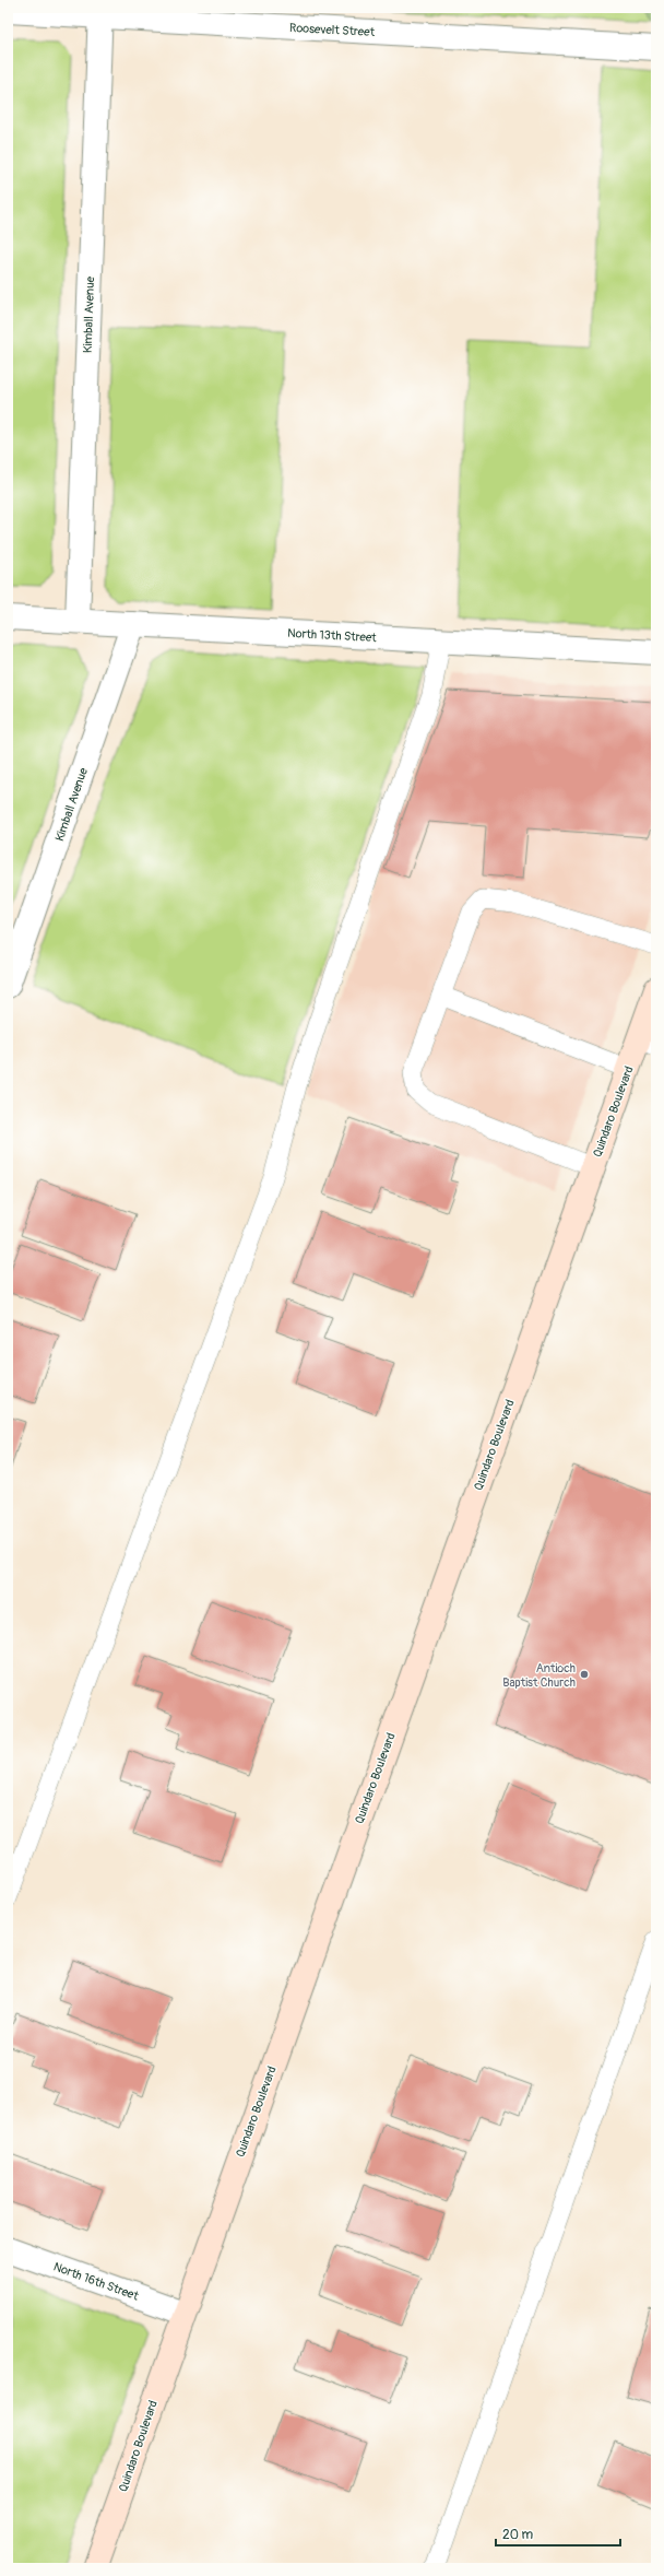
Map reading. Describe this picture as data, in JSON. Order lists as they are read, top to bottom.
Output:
{
  "streets": {
    "main road": ["Quindaro Boulevard"],
    "street": [
      "Roosevelt Street",
      "Kimball Avenue",
      "North 13th Street",
      "North 16th Street"
    ]
  },
  "crossings": [
    ["Roosevelt Street", "Kimball Avenue"],
    ["Kimball Avenue", "North 13th Street"],
    ["Quindaro Boulevard", "North 16th Street"]
  ],
  "places": ["Antioch Baptist Church"],
  "scale_bar": "20 m"
}
